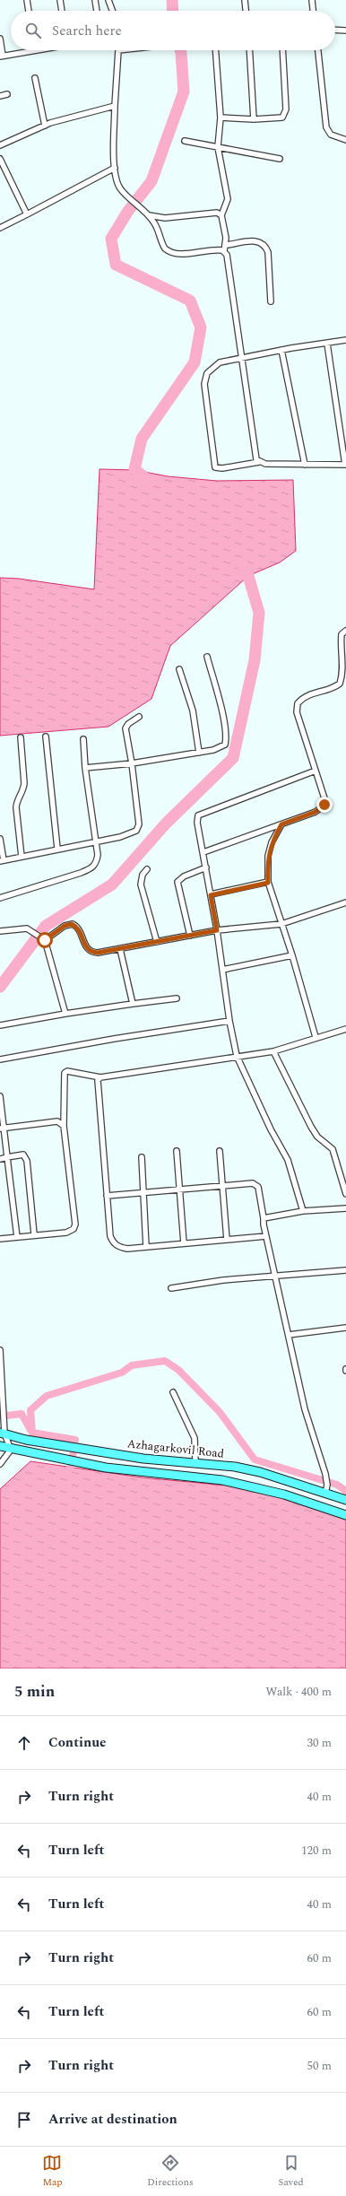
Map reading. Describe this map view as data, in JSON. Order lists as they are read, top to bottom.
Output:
{
  "streets": {
    "main road": ["Azhagarkovil Road"]
  },
  "page": {
    "search": "Search here",
    "heading": ["5 min", "Walk · 400 m"],
    "list": [
      ["Continue", "30 m"],
      ["Turn right", "40 m"],
      ["Turn left", "120 m"],
      ["Turn left", "40 m"],
      ["Turn right", "60 m"],
      ["Turn left", "60 m"],
      ["Turn right", "50 m"],
      "Arrive at destination"
    ],
    "nav": ["Map", "Directions", "Saved"]
  }
}
